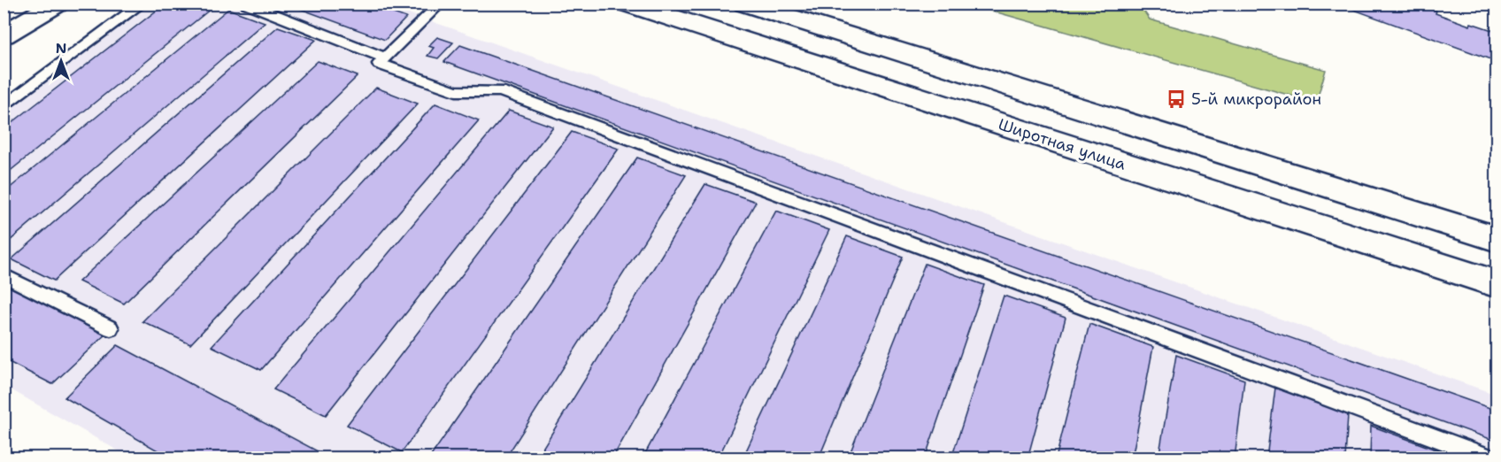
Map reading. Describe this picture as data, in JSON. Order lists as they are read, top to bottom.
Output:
{
  "streets": {
    "main road": ["Широтная улица"]
  },
  "places": {
    "bus stop": ["5-й микрорайон"]
  },
  "north": "top"
}
